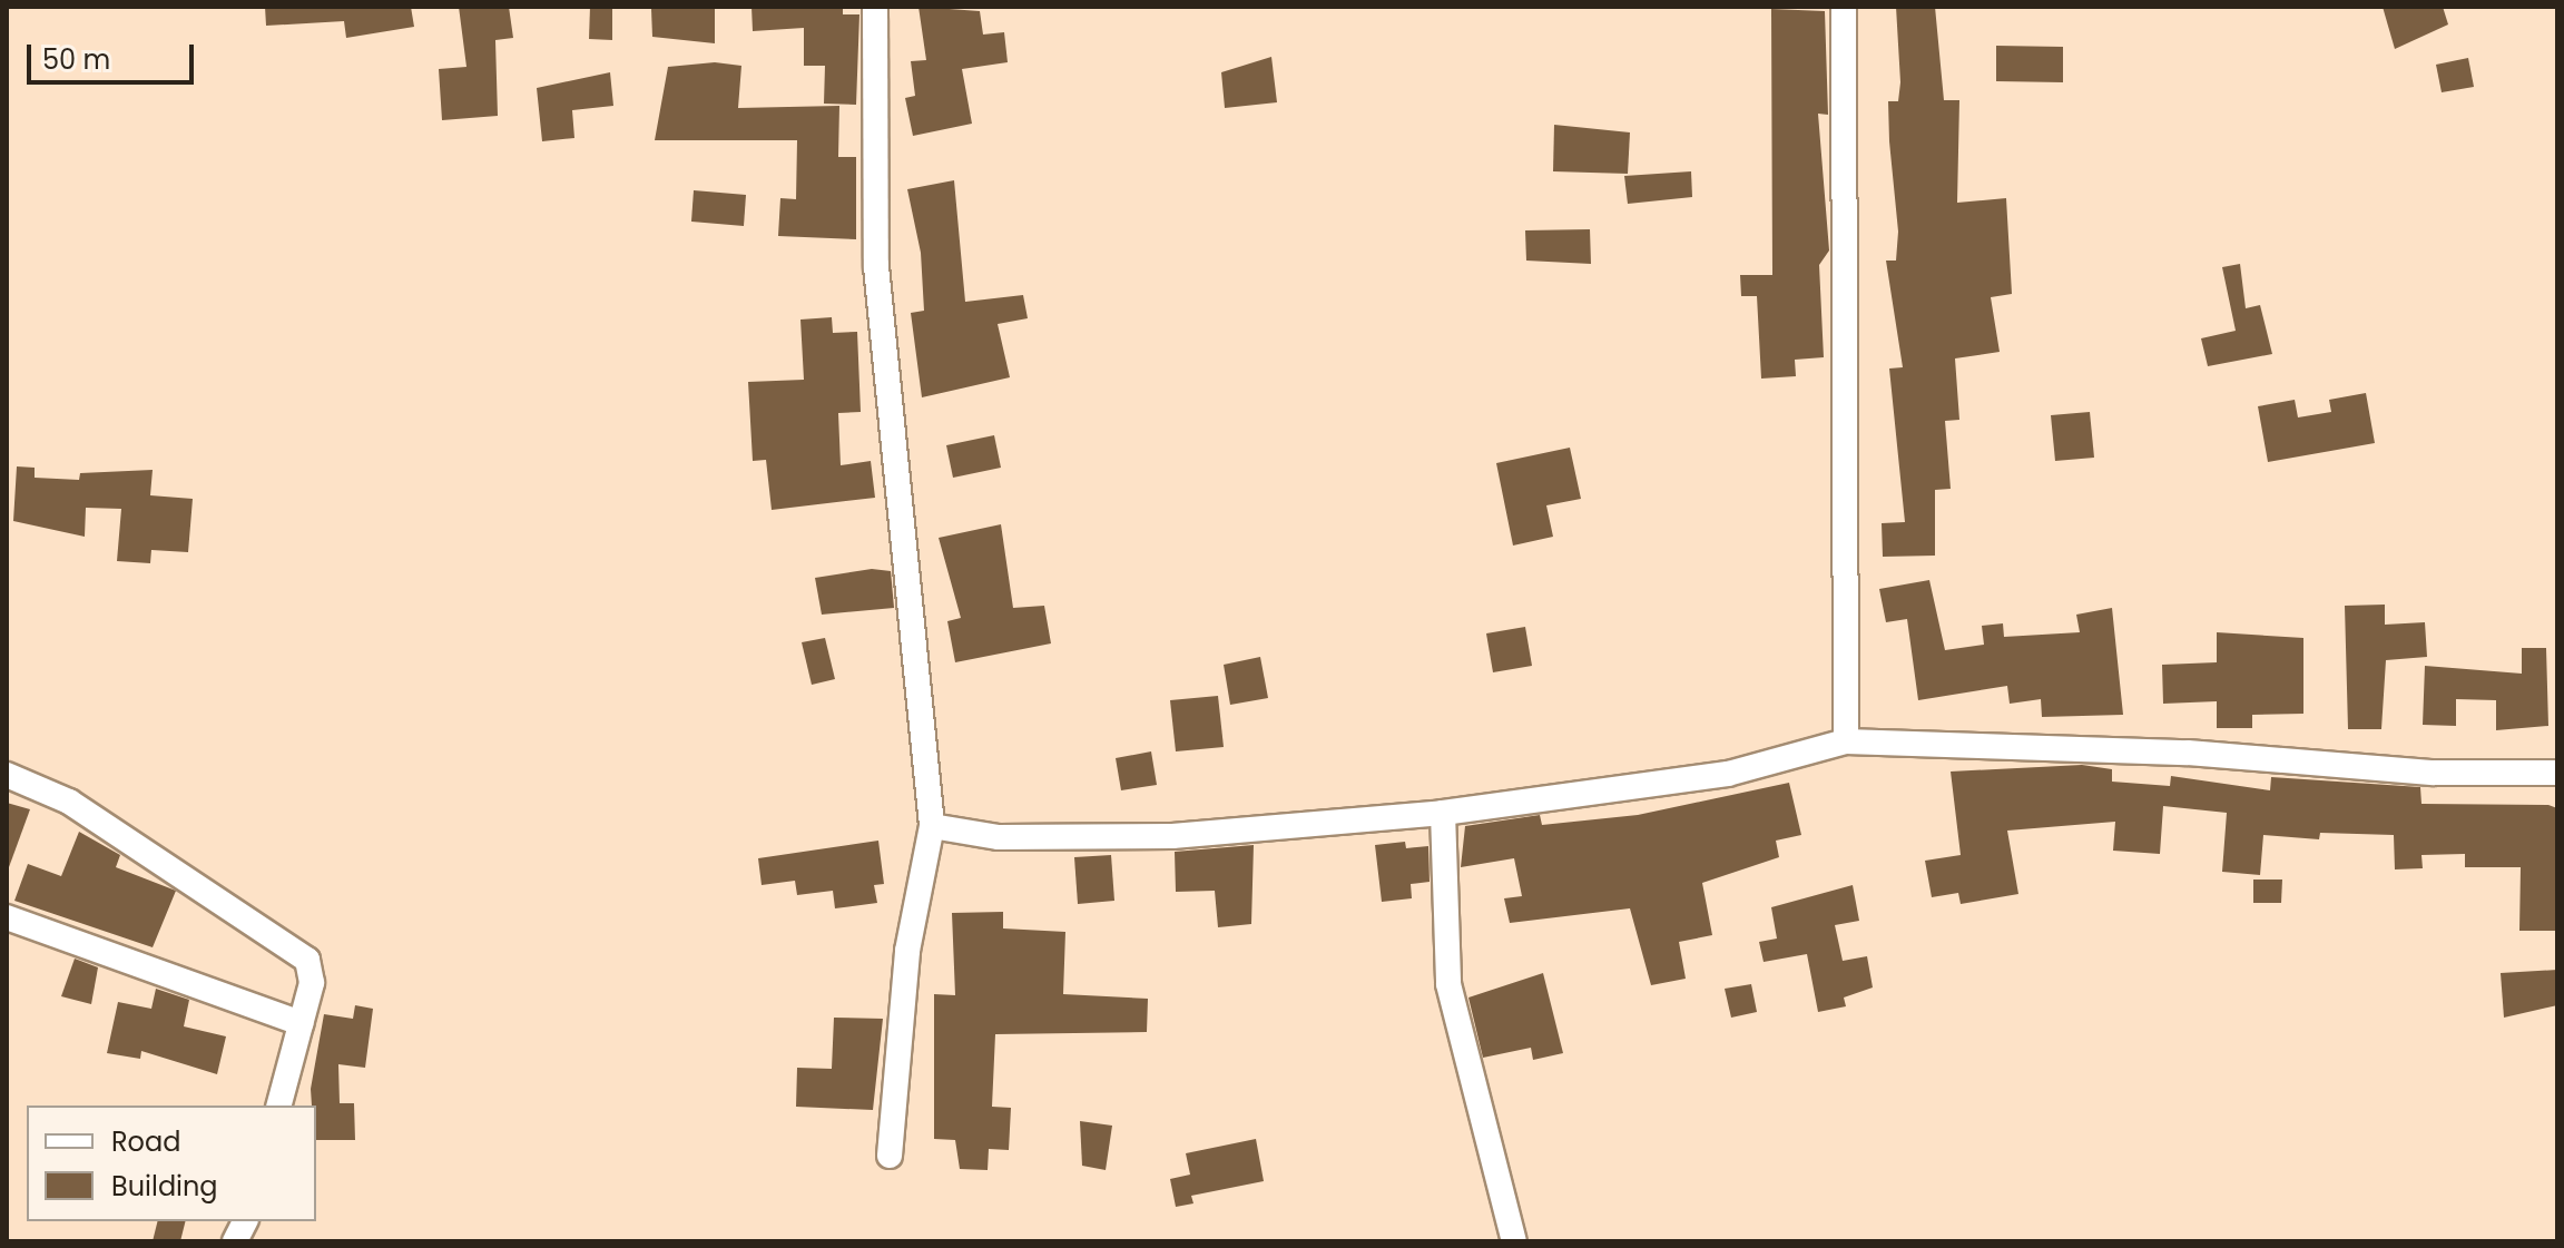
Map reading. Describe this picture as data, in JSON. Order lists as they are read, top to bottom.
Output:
{
  "legend": ["Road", "Building"],
  "scale_bar": "50 m"
}
